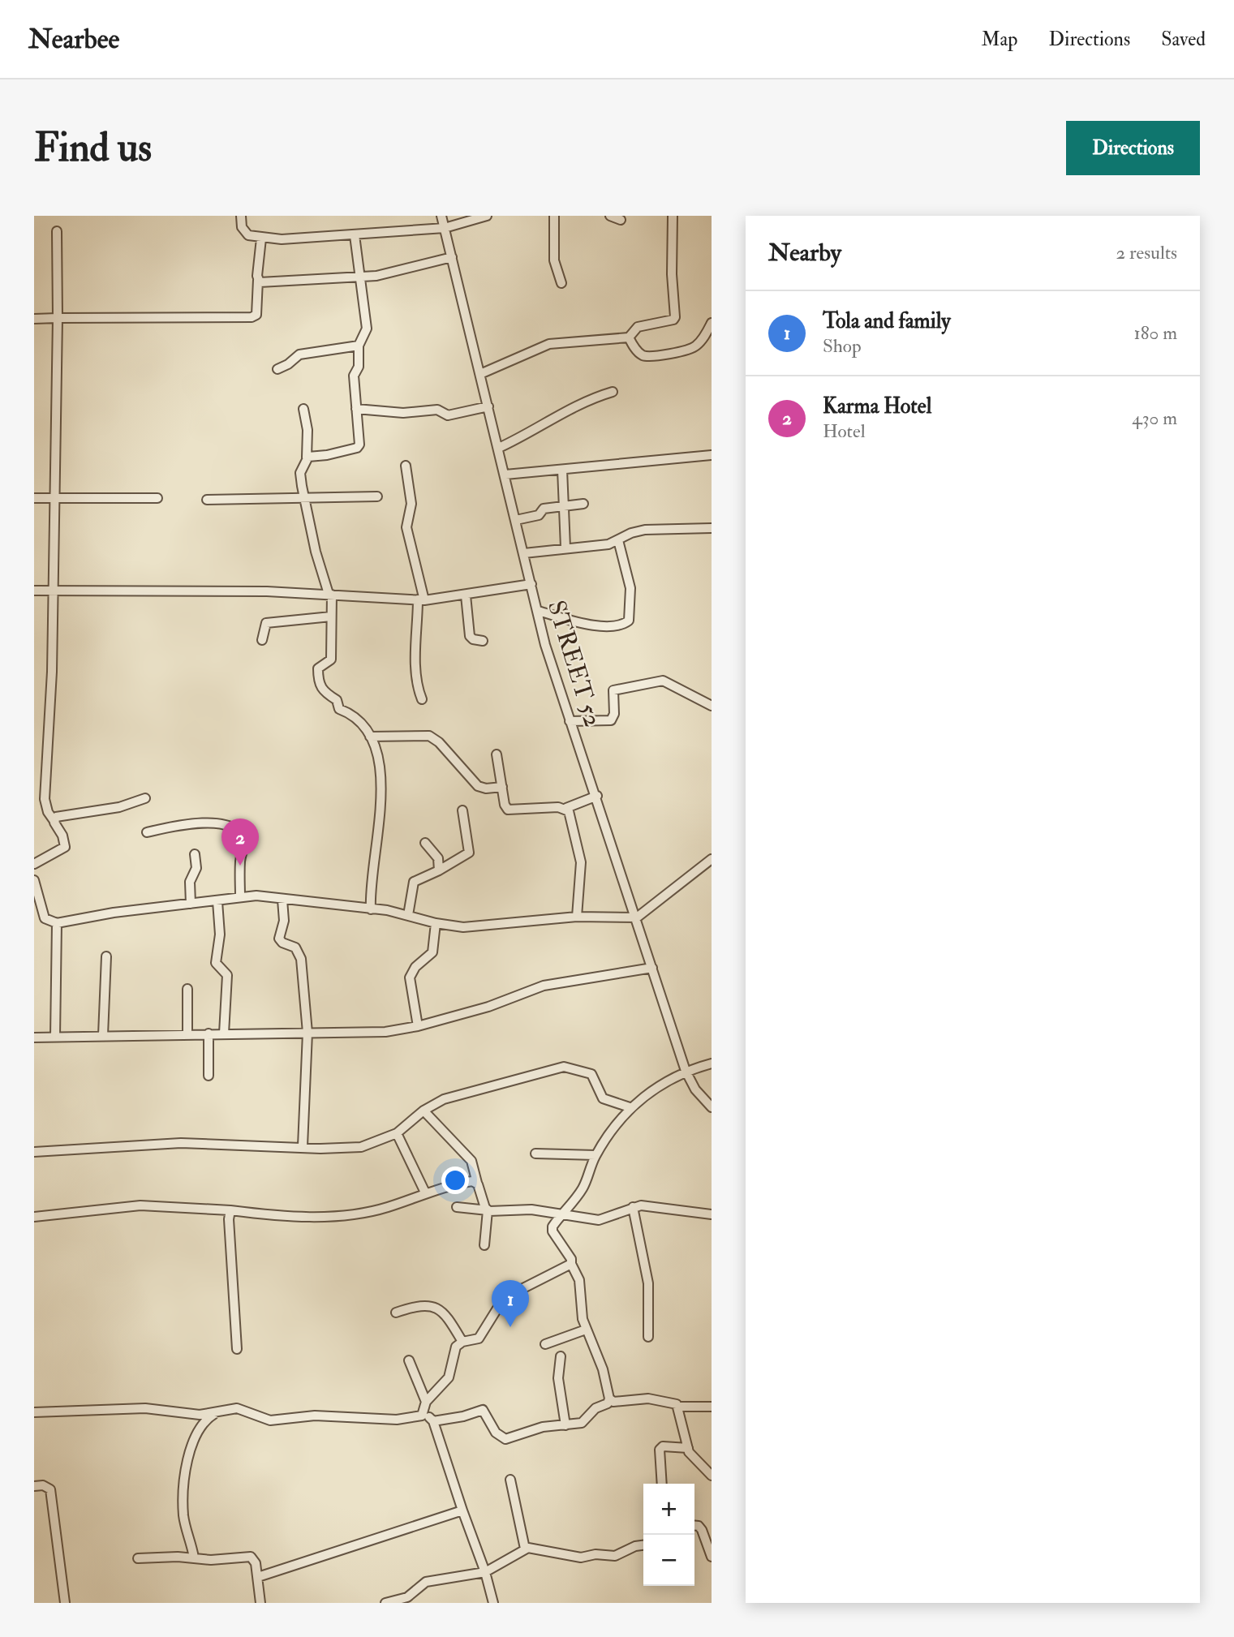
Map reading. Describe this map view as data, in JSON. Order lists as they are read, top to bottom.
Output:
{
  "streets": {
    "street": ["STREET 52"]
  },
  "page": {
    "header": "Nearbee",
    "nav": ["Map", "Directions", "Saved"],
    "buttons": "Directions",
    "title": "Find us",
    "heading": ["Nearby", "2 results"],
    "list": [
      {
        "mark": "1",
        "name": "Tola and family",
        "note": "Shop",
        "value": "180 m"
      },
      {
        "mark": "2",
        "name": "Karma Hotel",
        "note": "Hotel",
        "value": "430 m"
      }
    ],
    "pins": ["2", "1"],
    "map_buttons": ["+", "−"]
  }
}
